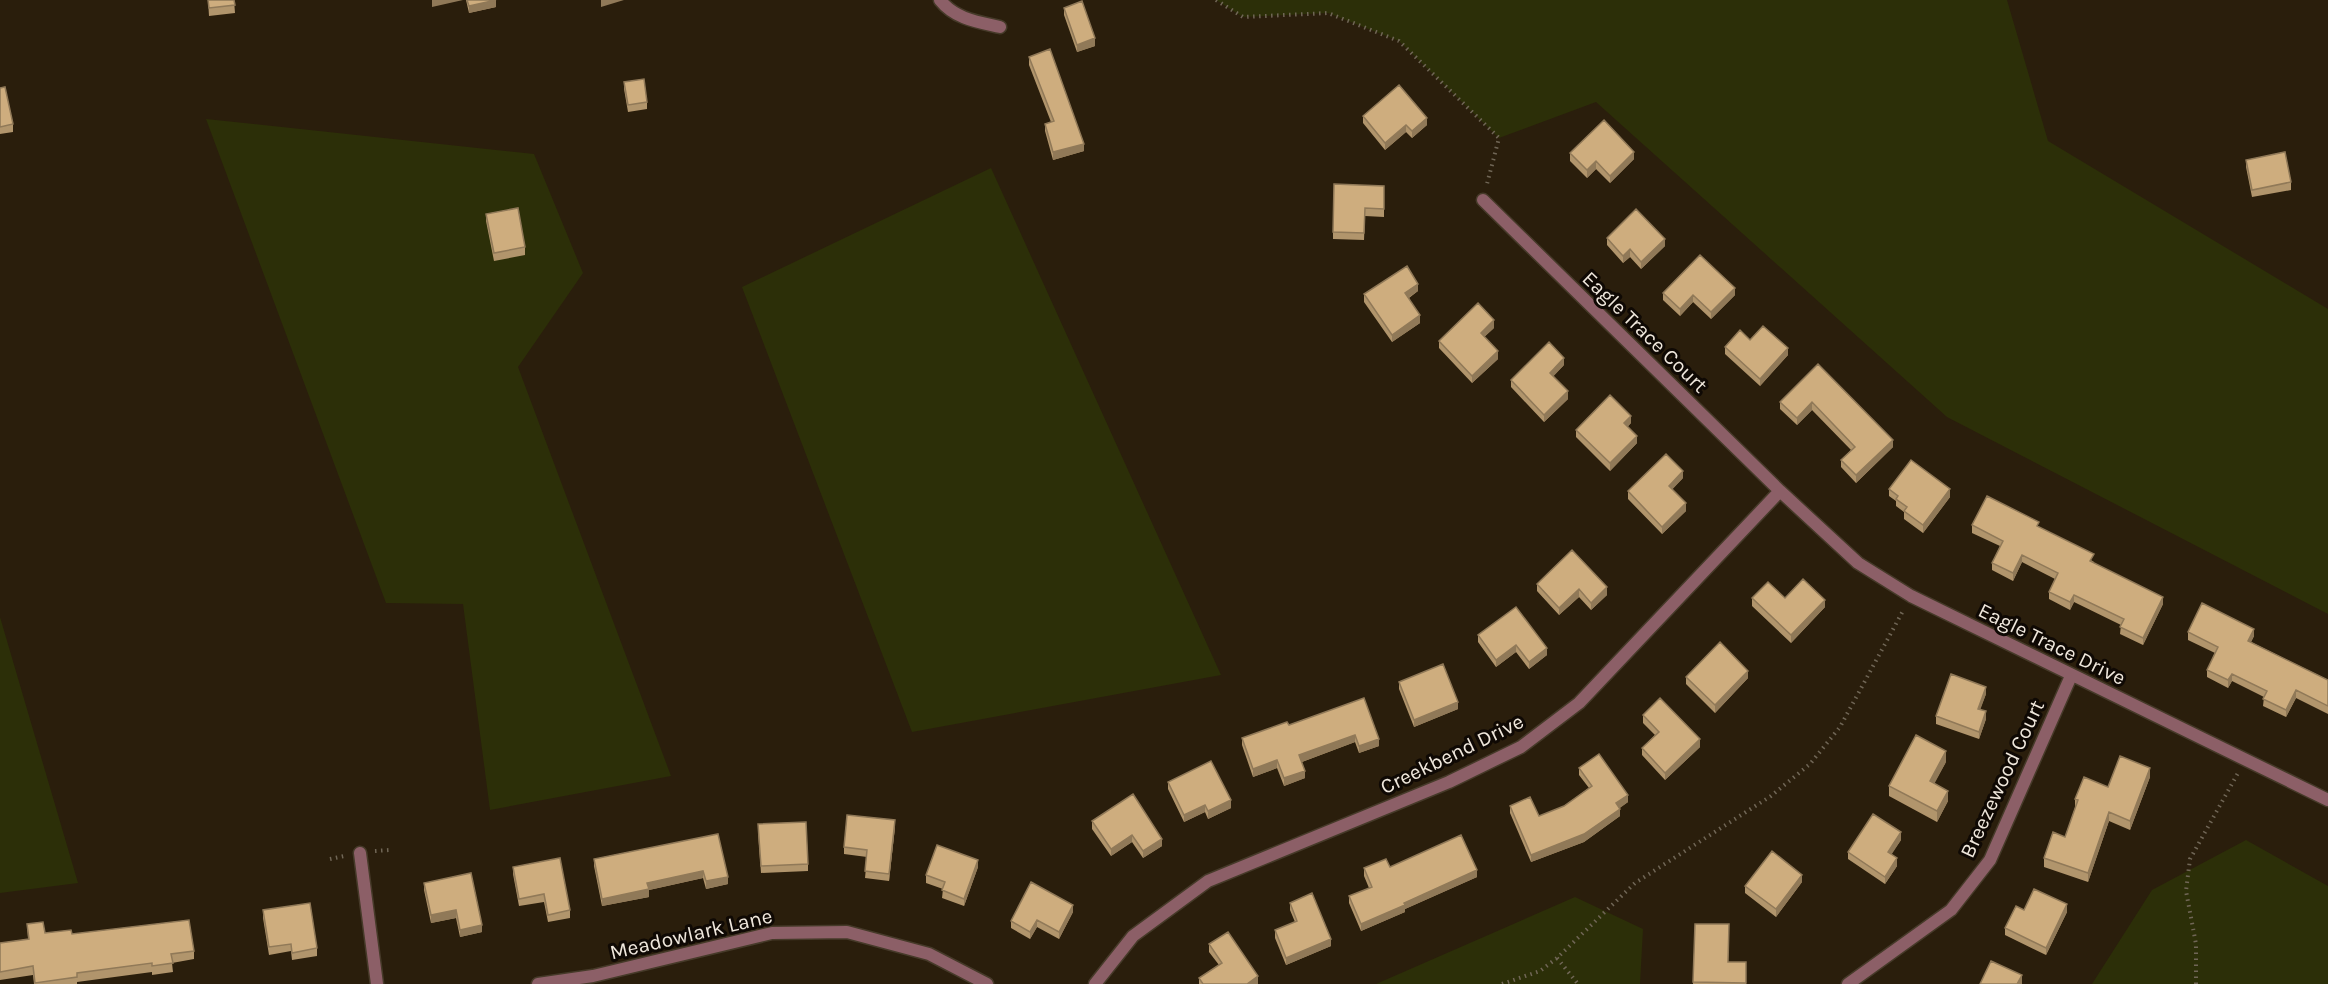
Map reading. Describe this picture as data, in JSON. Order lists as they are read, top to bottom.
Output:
{
  "streets": {
    "street": [
      "Eagle Trace Court",
      "Eagle Trace Drive",
      "Creekbend Drive",
      "Breezewood Court",
      "Meadowlark Lane"
    ]
  },
  "crossings": [
    ["Eagle Trace Court", "Eagle Trace Drive"],
    ["Eagle Trace Court", "Creekbend Drive"],
    ["Eagle Trace Drive", "Creekbend Drive"],
    ["Eagle Trace Drive", "Breezewood Court"]
  ]
}
